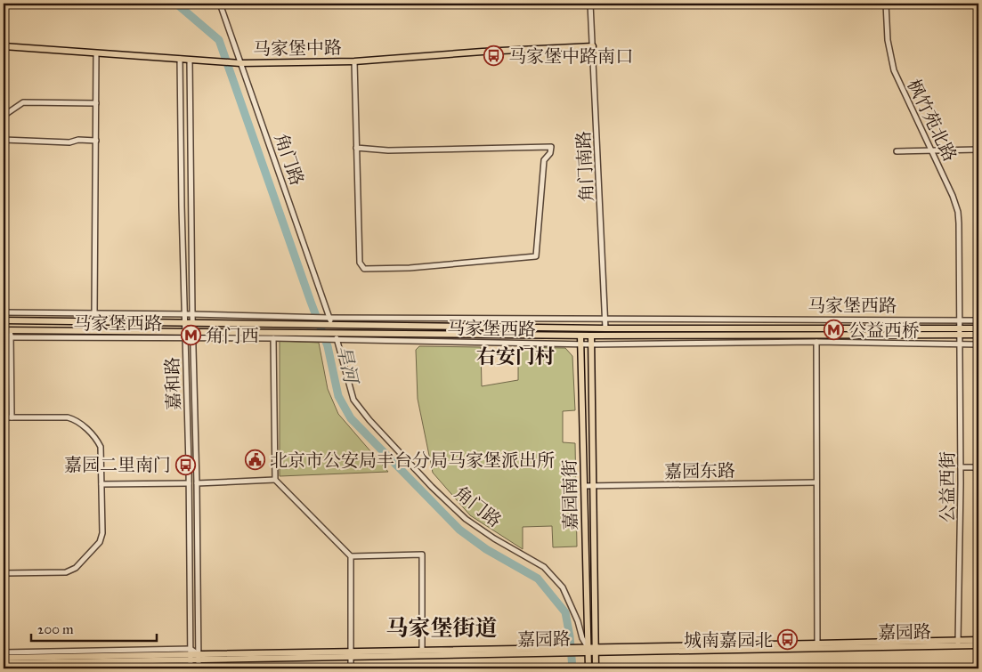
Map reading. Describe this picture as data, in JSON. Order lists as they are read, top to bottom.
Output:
{
  "streets": {
    "main road": [
      "马家堡中路",
      "角门路",
      "马家堡西路",
      "嘉园南街",
      "嘉园路"
    ],
    "street": [
      "枫竹苑北路",
      "角门南路",
      "嘉和路",
      "嘉园东路",
      "公益西街"
    ]
  },
  "crossings": [
    ["马家堡中路", "角门路"],
    ["马家堡中路", "角门南路"],
    ["马家堡中路", "嘉和路"],
    ["枫竹苑北路", "马家堡西路"],
    ["枫竹苑北路", "公益西街"],
    ["角门路", "马家堡西路"],
    ["角门路", "嘉园南街"],
    ["角门路", "嘉园路"],
    ["角门南路", "马家堡西路"],
    ["马家堡西路", "嘉和路"],
    ["马家堡西路", "公益西街"],
    ["马家堡西路", "嘉园南街"],
    ["嘉和路", "嘉园路"],
    ["嘉园东路", "嘉园南街"],
    ["公益西街", "嘉园路"],
    ["嘉园南街", "嘉园路"]
  ],
  "districts": ["右安门村", "马家堡街道"],
  "water": ["旱河"],
  "places": {
    "bus stop": ["马家堡中路南口", "嘉园二里南门", "城南嘉园北"],
    "metro station": ["公益西桥", "角门西"],
    "public building": ["北京市公安局丰台分局马家堡派出所"]
  },
  "scale_bar": "200 m"
}
